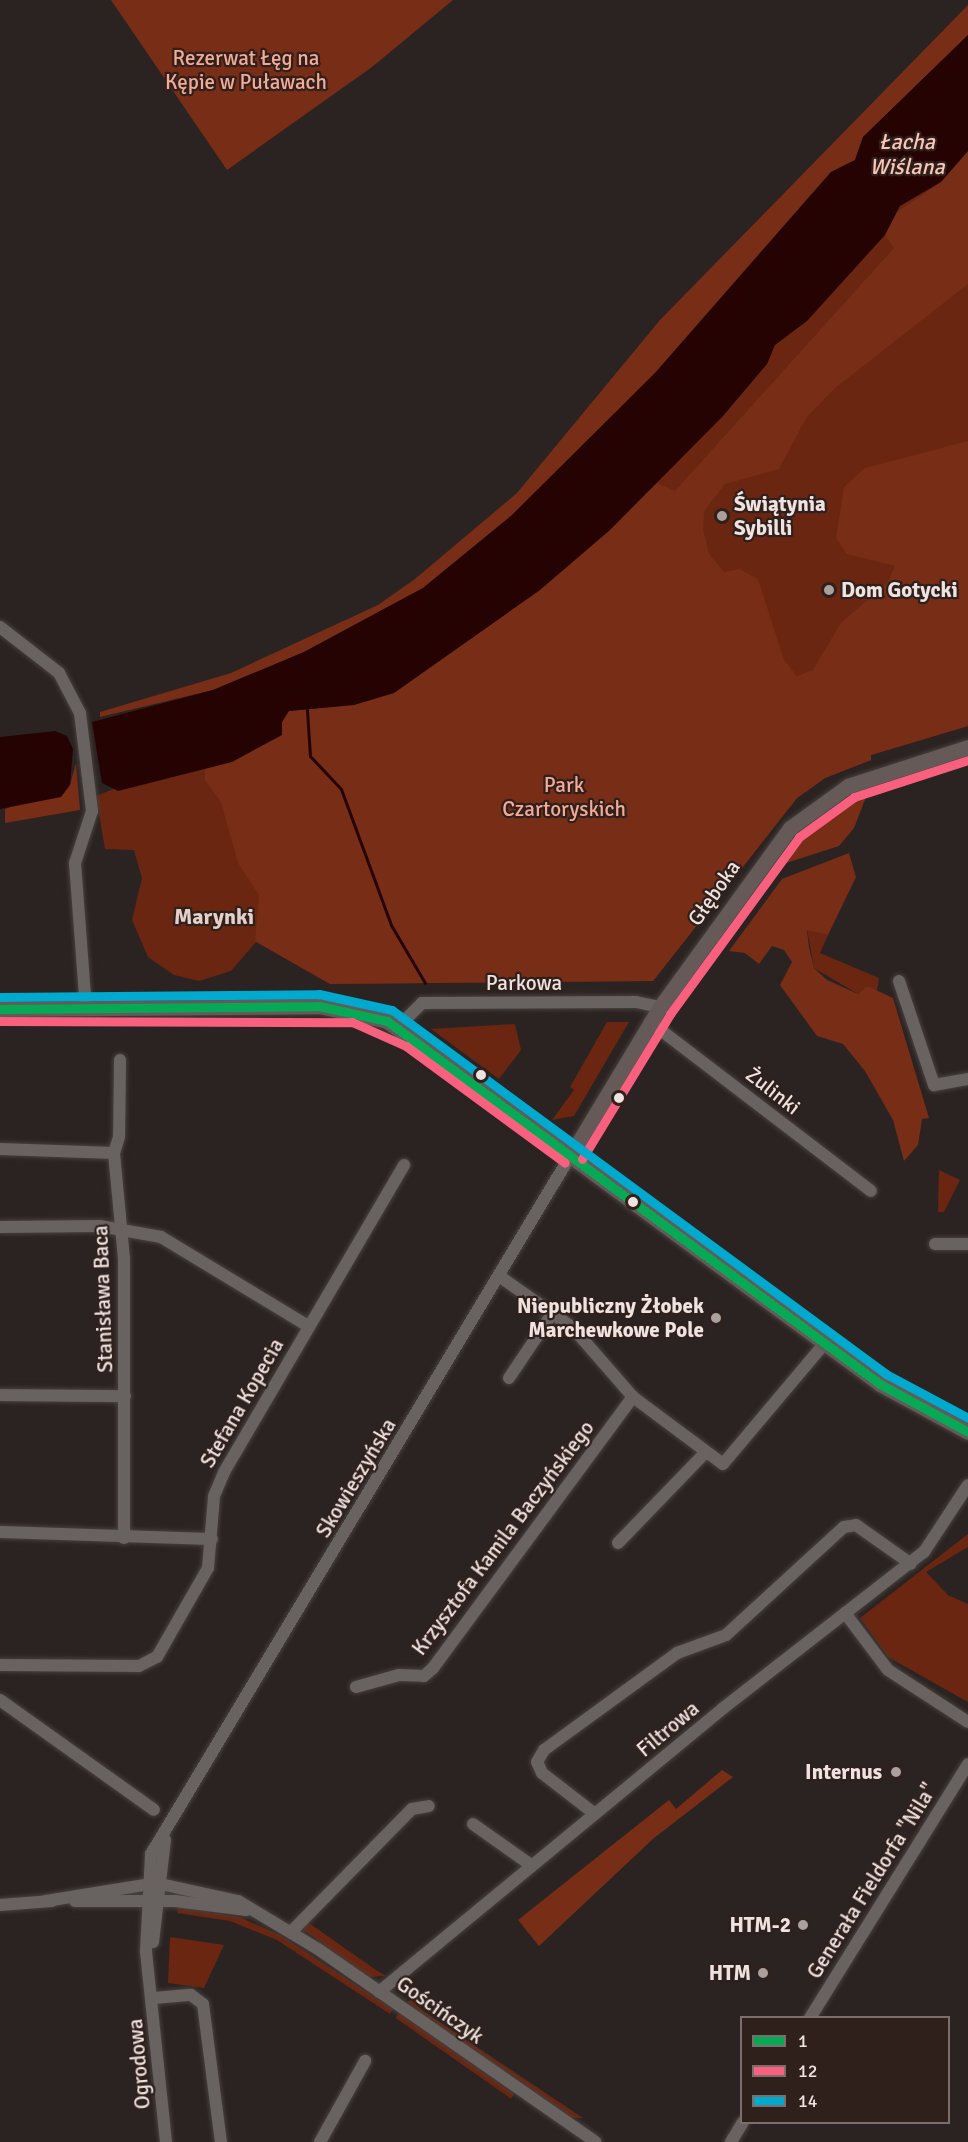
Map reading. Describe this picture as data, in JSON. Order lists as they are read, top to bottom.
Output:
{
  "streets": {
    "main road": ["Głęboka"],
    "street": [
      "Parkowa",
      "Żulinki",
      "Stanisława Baca",
      "Stefana Kopecia",
      "Skowieszyńska",
      "Krzysztofa Kamila Baczyńskiego",
      "Filtrowa",
      "Generała Fieldorfa \"Nila\"",
      "Gościńczyk",
      "Ogrodowa"
    ]
  },
  "crossings": [
    ["Głęboka", "Parkowa"],
    ["Głęboka", "Żulinki"],
    ["Głęboka", "Skowieszyńska"],
    ["Skowieszyńska", "Gościńczyk"],
    ["Skowieszyńska", "Ogrodowa"],
    ["Filtrowa", "Gościńczyk"],
    ["Gościńczyk", "Ogrodowa"]
  ],
  "districts": ["Marynki"],
  "water": ["Łacha Wiślana"],
  "parks": ["Rezerwat Łęg na Kępie w Puławach", "Park Czartoryskich"],
  "places": [
    "Świątynia Sybilli",
    "Dom Gotycki",
    "Niepubliczny Żłobek Marchewkowe Pole",
    "Internus",
    "HTM-2",
    "HTM"
  ],
  "lines": ["transit line 12", "transit line 14", "transit line 1"],
  "legend": ["1", "12", "14"]
}
